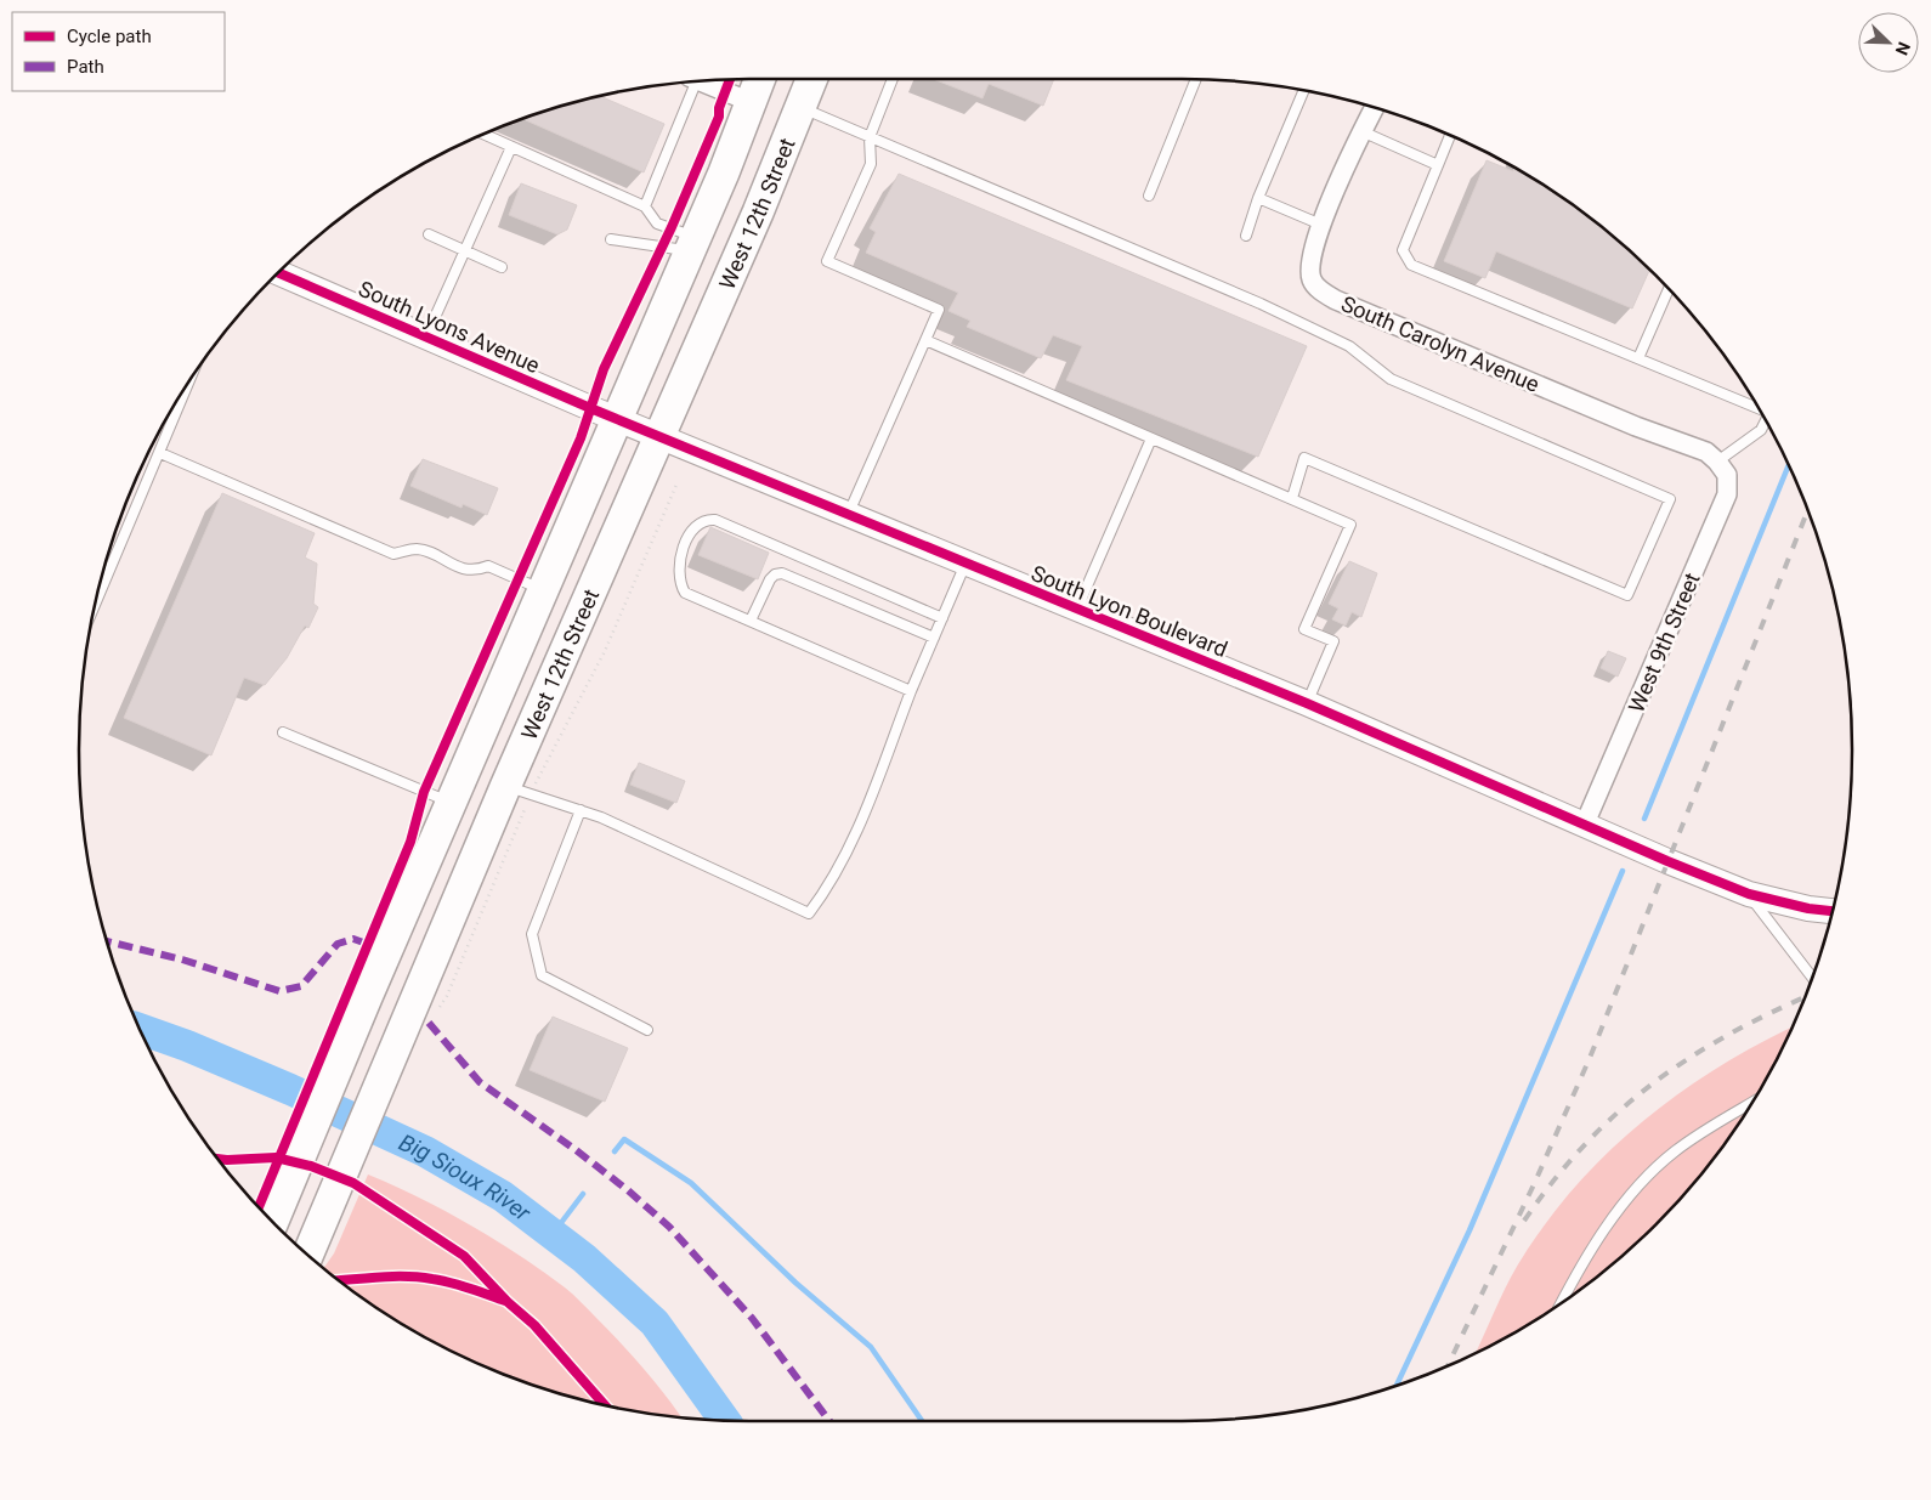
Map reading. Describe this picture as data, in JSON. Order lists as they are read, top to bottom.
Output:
{
  "streets": {
    "main road": ["West 12th Street"],
    "street": [
      "South Lyons Avenue",
      "South Carolyn Avenue",
      "South Lyon Boulevard",
      "West 9th Street"
    ]
  },
  "crossings": [
    ["West 12th Street", "South Lyons Avenue"],
    ["West 12th Street", "South Lyon Boulevard"],
    ["South Lyons Avenue", "South Lyon Boulevard"],
    ["South Carolyn Avenue", "West 9th Street"],
    ["South Lyon Boulevard", "West 9th Street"]
  ],
  "water": ["Big Sioux River"],
  "legend": ["Cycle path", "Path"],
  "north": "bottom right"
}
